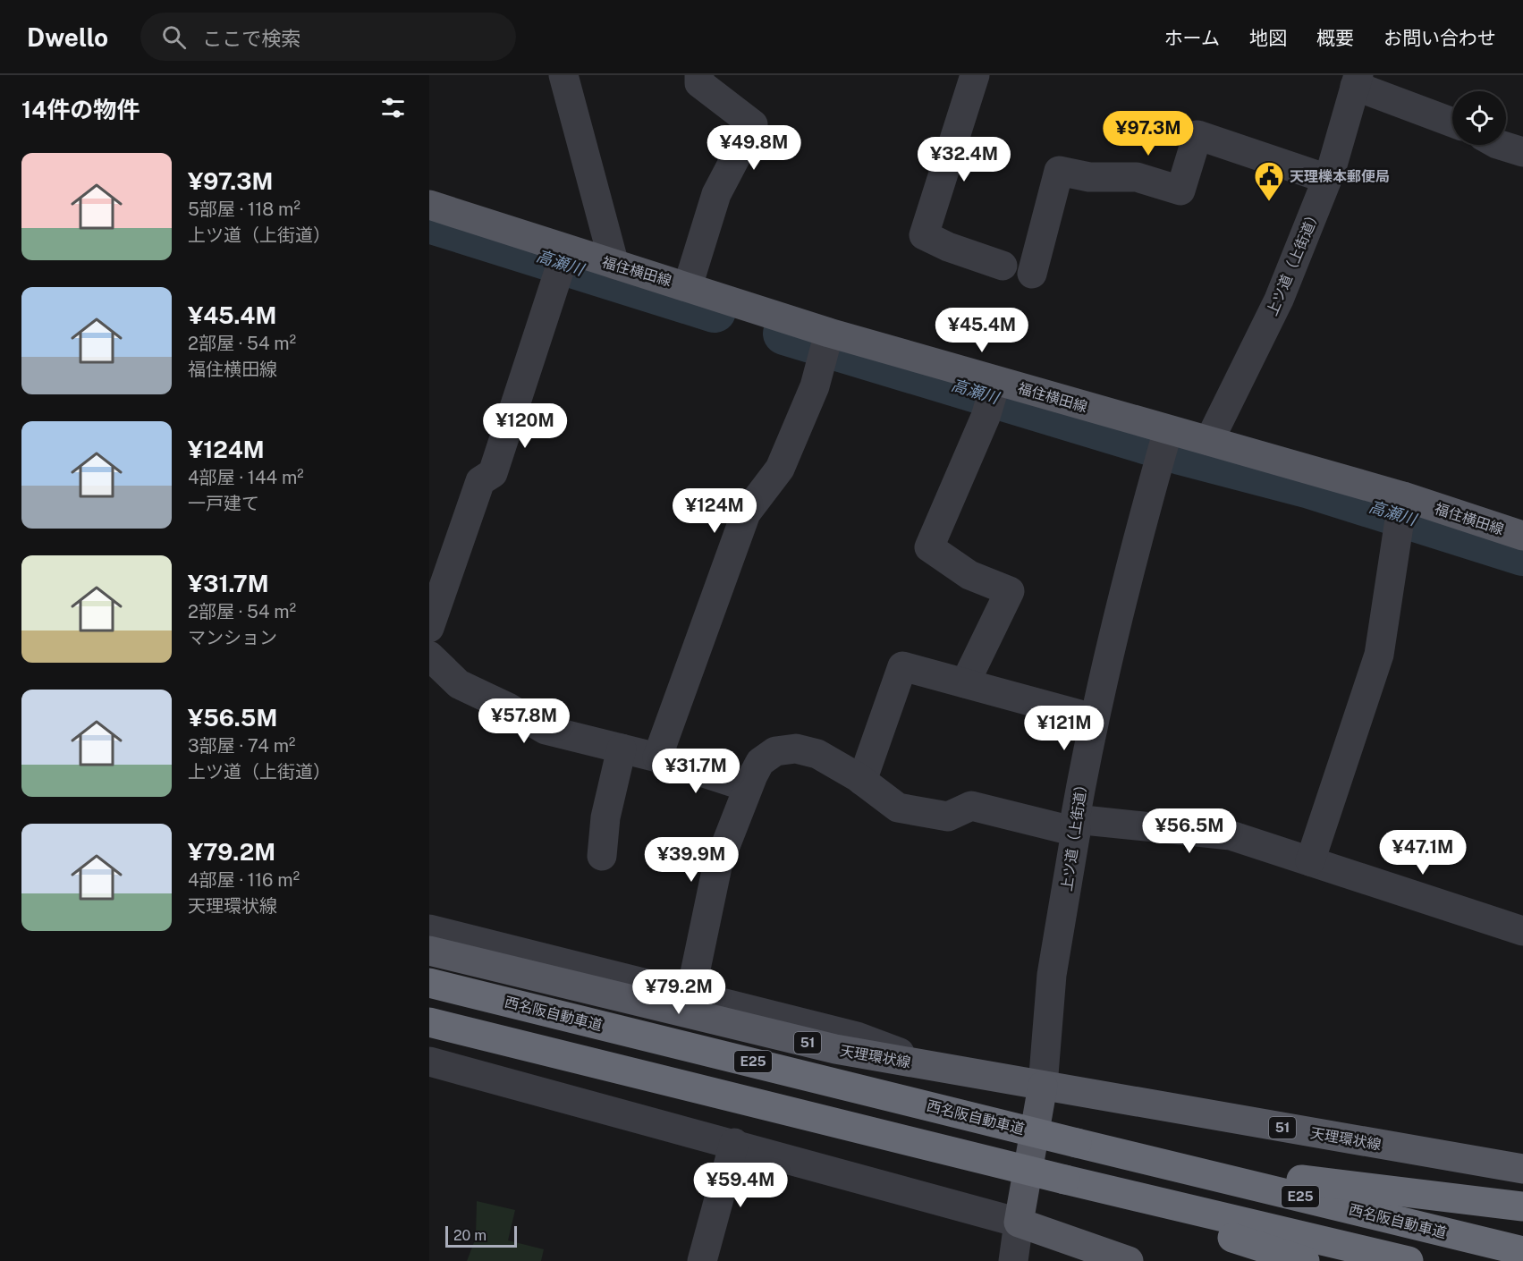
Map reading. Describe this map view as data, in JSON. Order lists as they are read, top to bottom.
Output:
{
  "streets": {
    "highway": ["西名阪自動車道", "E25"],
    "main road": ["福住横田線", "51", "天理環状線"],
    "street": ["上ツ道（上街道）"]
  },
  "crossings": [
    ["上ツ道（上街道）", "福住横田線"],
    ["上ツ道（上街道）", "天理環状線"]
  ],
  "water": ["高瀬川"],
  "places": {
    "public building": ["天理櫟本郵便局"]
  },
  "scale_bar": "20 m",
  "page": {
    "header": "Dwello",
    "search": "ここで検索",
    "nav": [
      "ホーム",
      "地図",
      "概要",
      "お問い合わせ"
    ],
    "heading": "14件の物件",
    "price": [
      "¥97.3M",
      "¥49.8M",
      "¥32.4M",
      "¥45.4M",
      "¥120M",
      "¥124M",
      "¥57.8M",
      "¥121M",
      "¥31.7M",
      "¥56.5M",
      "¥47.1M",
      "¥39.9M",
      "¥79.2M",
      "¥59.4M"
    ],
    "list": [
      {
        "name": "¥97.3M",
        "note": "5部屋 · 118 m² · 上ツ道（上街道）"
      },
      {
        "name": "¥45.4M",
        "note": "2部屋 · 54 m² · 福住横田線"
      },
      {
        "name": "¥124M",
        "note": "4部屋 · 144 m² · 一戸建て"
      },
      {
        "name": "¥31.7M",
        "note": "2部屋 · 54 m² · マンション"
      },
      {
        "name": "¥56.5M",
        "note": "3部屋 · 74 m² · 上ツ道（上街道）"
      },
      {
        "name": "¥79.2M",
        "note": "4部屋 · 116 m² · 天理環状線"
      }
    ],
    "scale": "20 m"
  }
}
